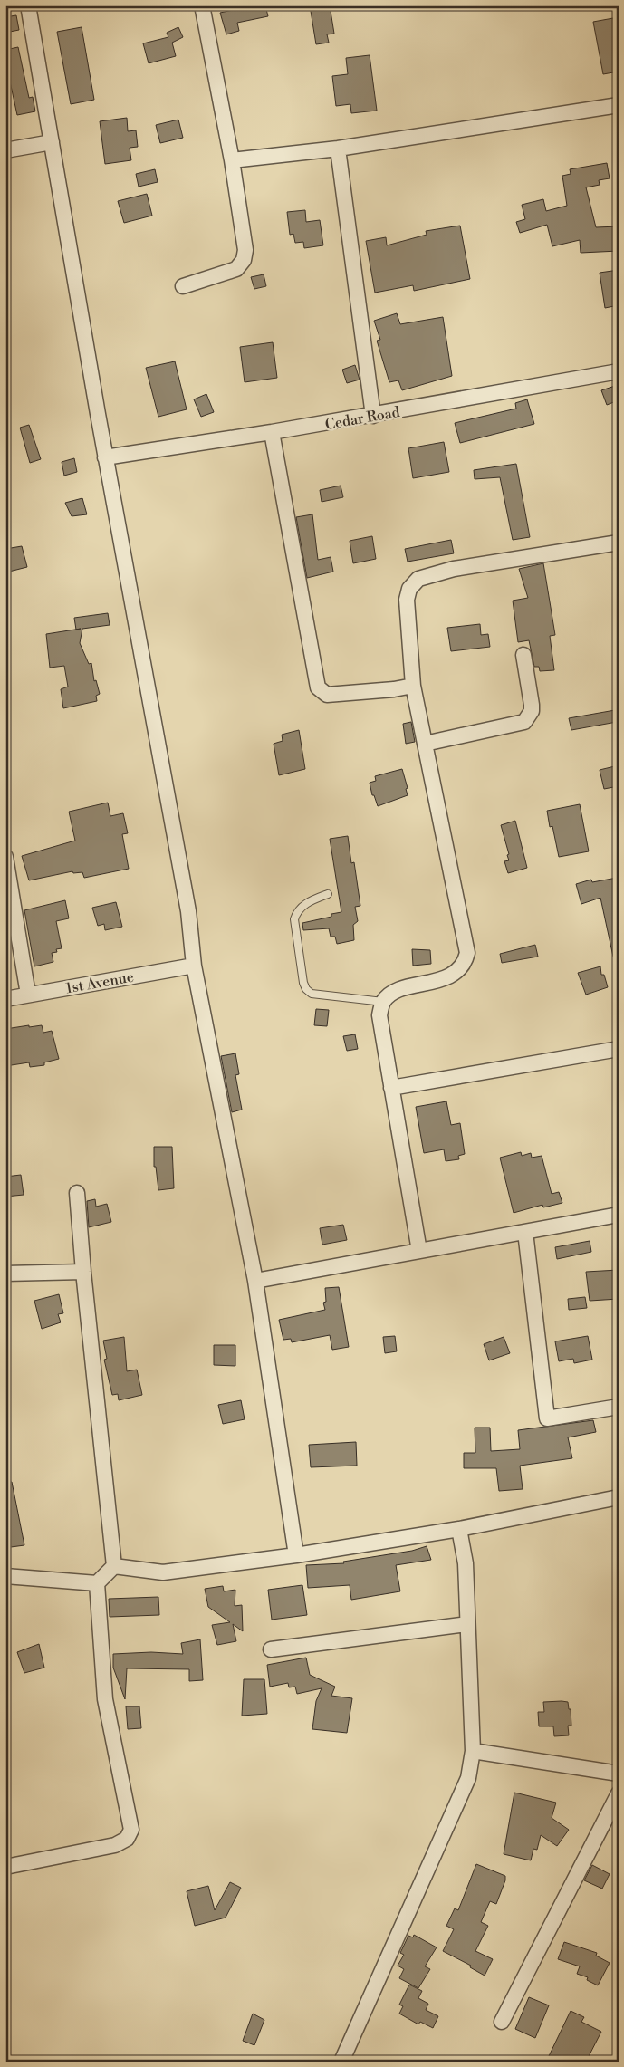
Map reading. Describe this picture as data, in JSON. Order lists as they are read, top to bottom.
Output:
{
  "streets": {
    "street": ["Cedar Road", "1st Avenue"]
  }
}
